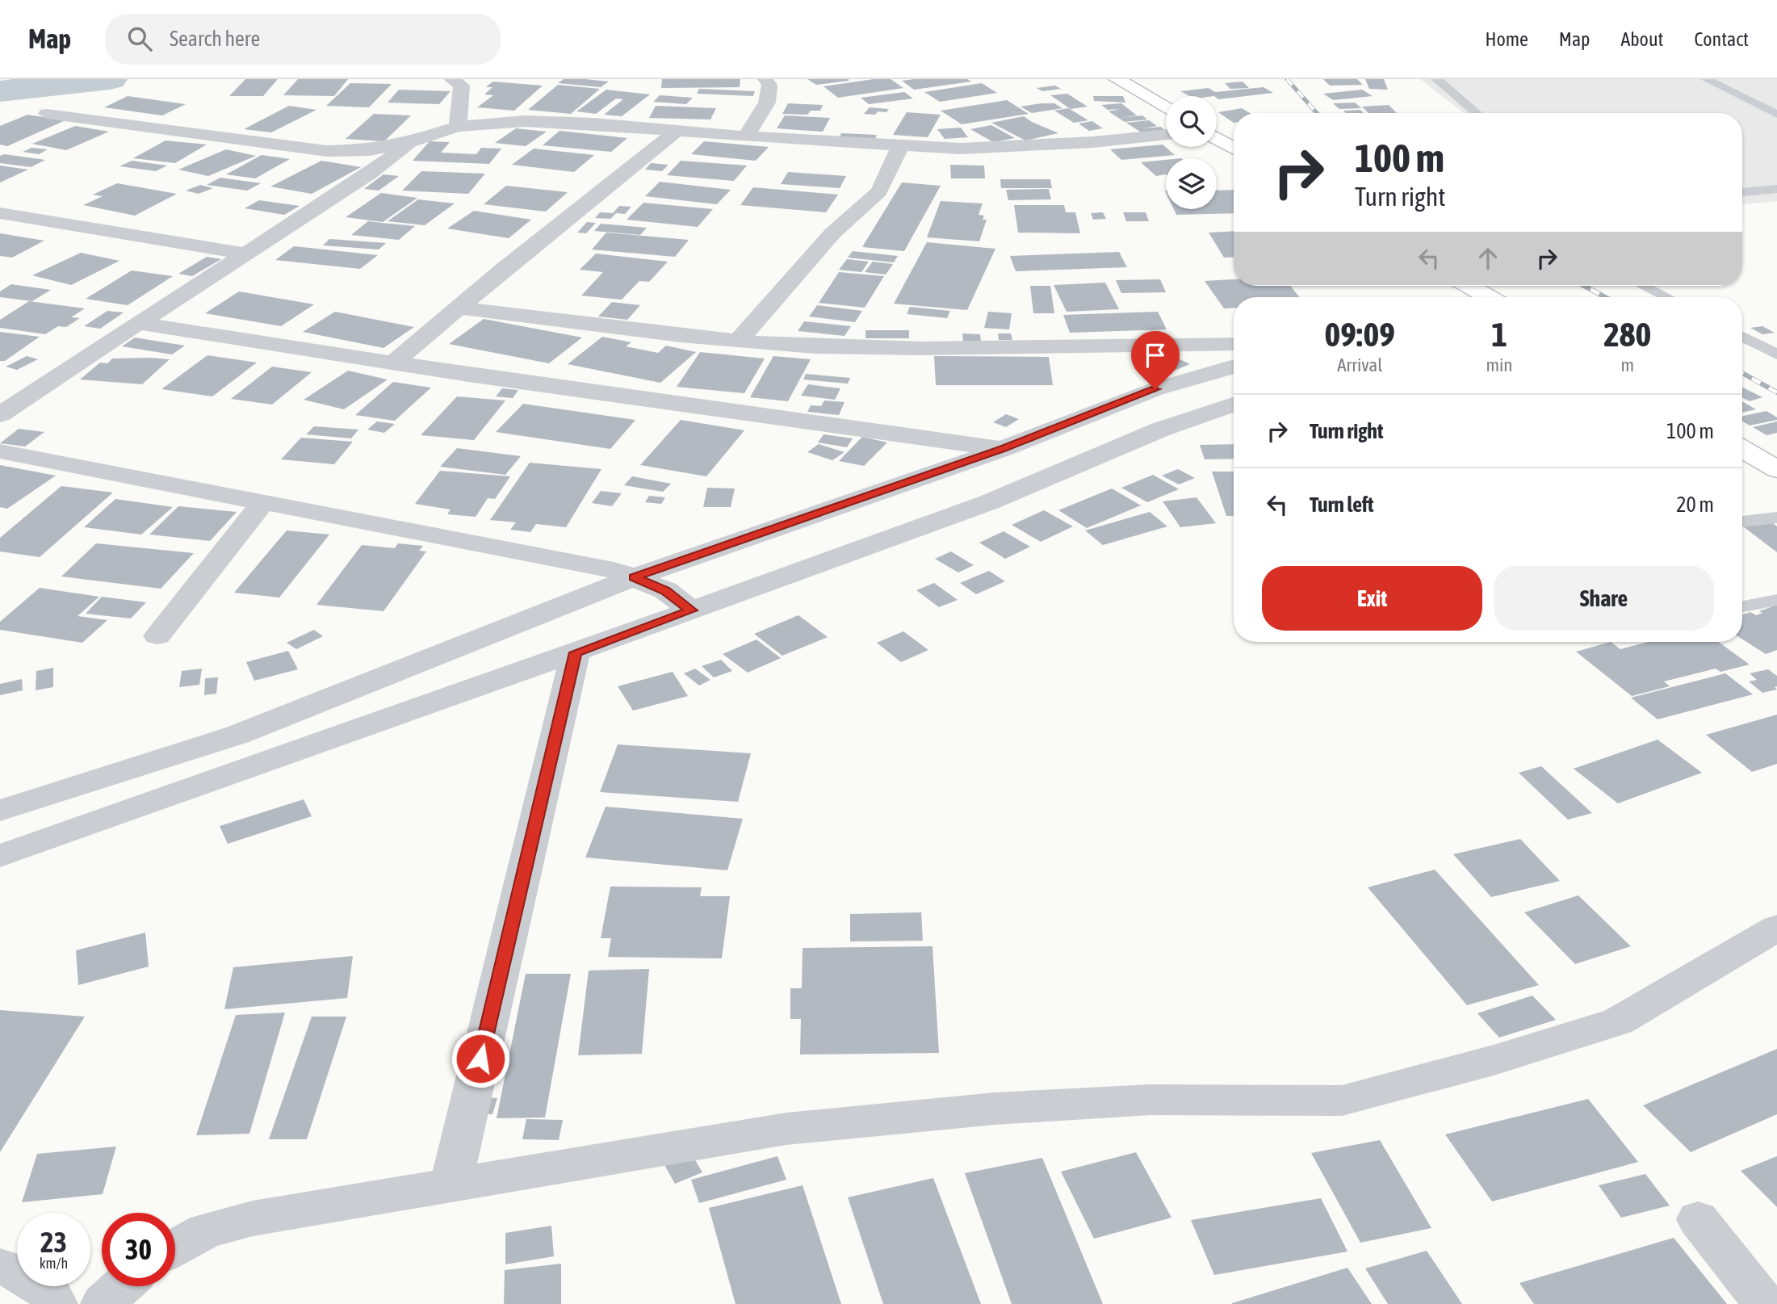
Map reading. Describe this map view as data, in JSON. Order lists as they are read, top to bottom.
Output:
{
  "page": {
    "header": "Map",
    "search": "Search here",
    "nav": [
      "Home",
      "Map",
      "About",
      "Contact"
    ],
    "turn": ["100 m", "Turn right"],
    "eta": [
      "09:09",
      "Arrival",
      "1",
      "min",
      "280",
      "m"
    ],
    "list": [
      {
        "name": "Turn right",
        "value": "100 m"
      },
      {
        "name": "Turn left",
        "value": "20 m"
      }
    ],
    "buttons": ["Exit", "Share"],
    "speed": "23 km/h",
    "limit": "30"
  }
}
